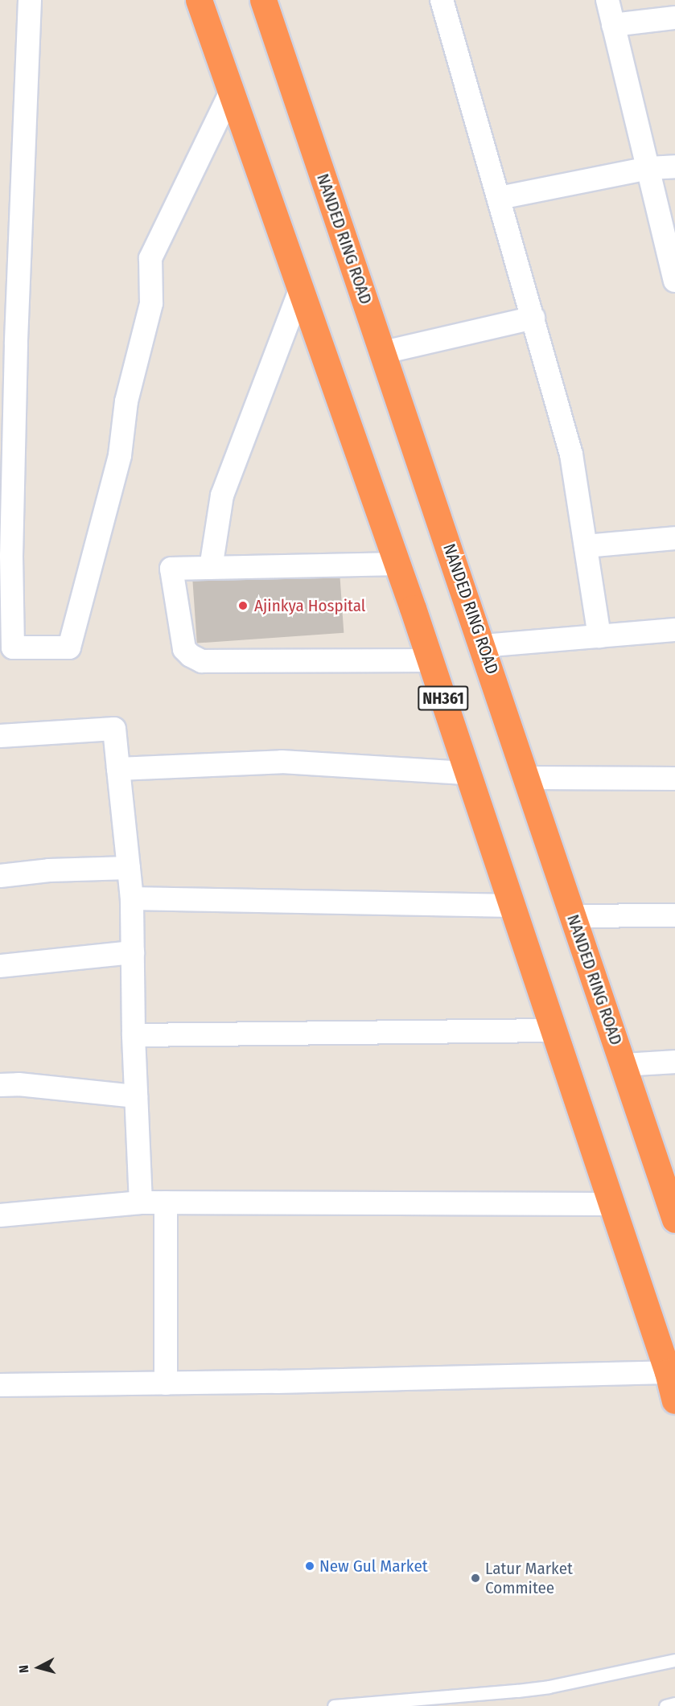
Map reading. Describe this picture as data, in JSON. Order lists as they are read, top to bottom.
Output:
{
  "streets": {
    "highway": ["NANDED RING ROAD", "NH361"]
  },
  "places": ["Ajinkya Hospital", "New Gul Market", "Latur Market Commitee"],
  "north": "left"
}
